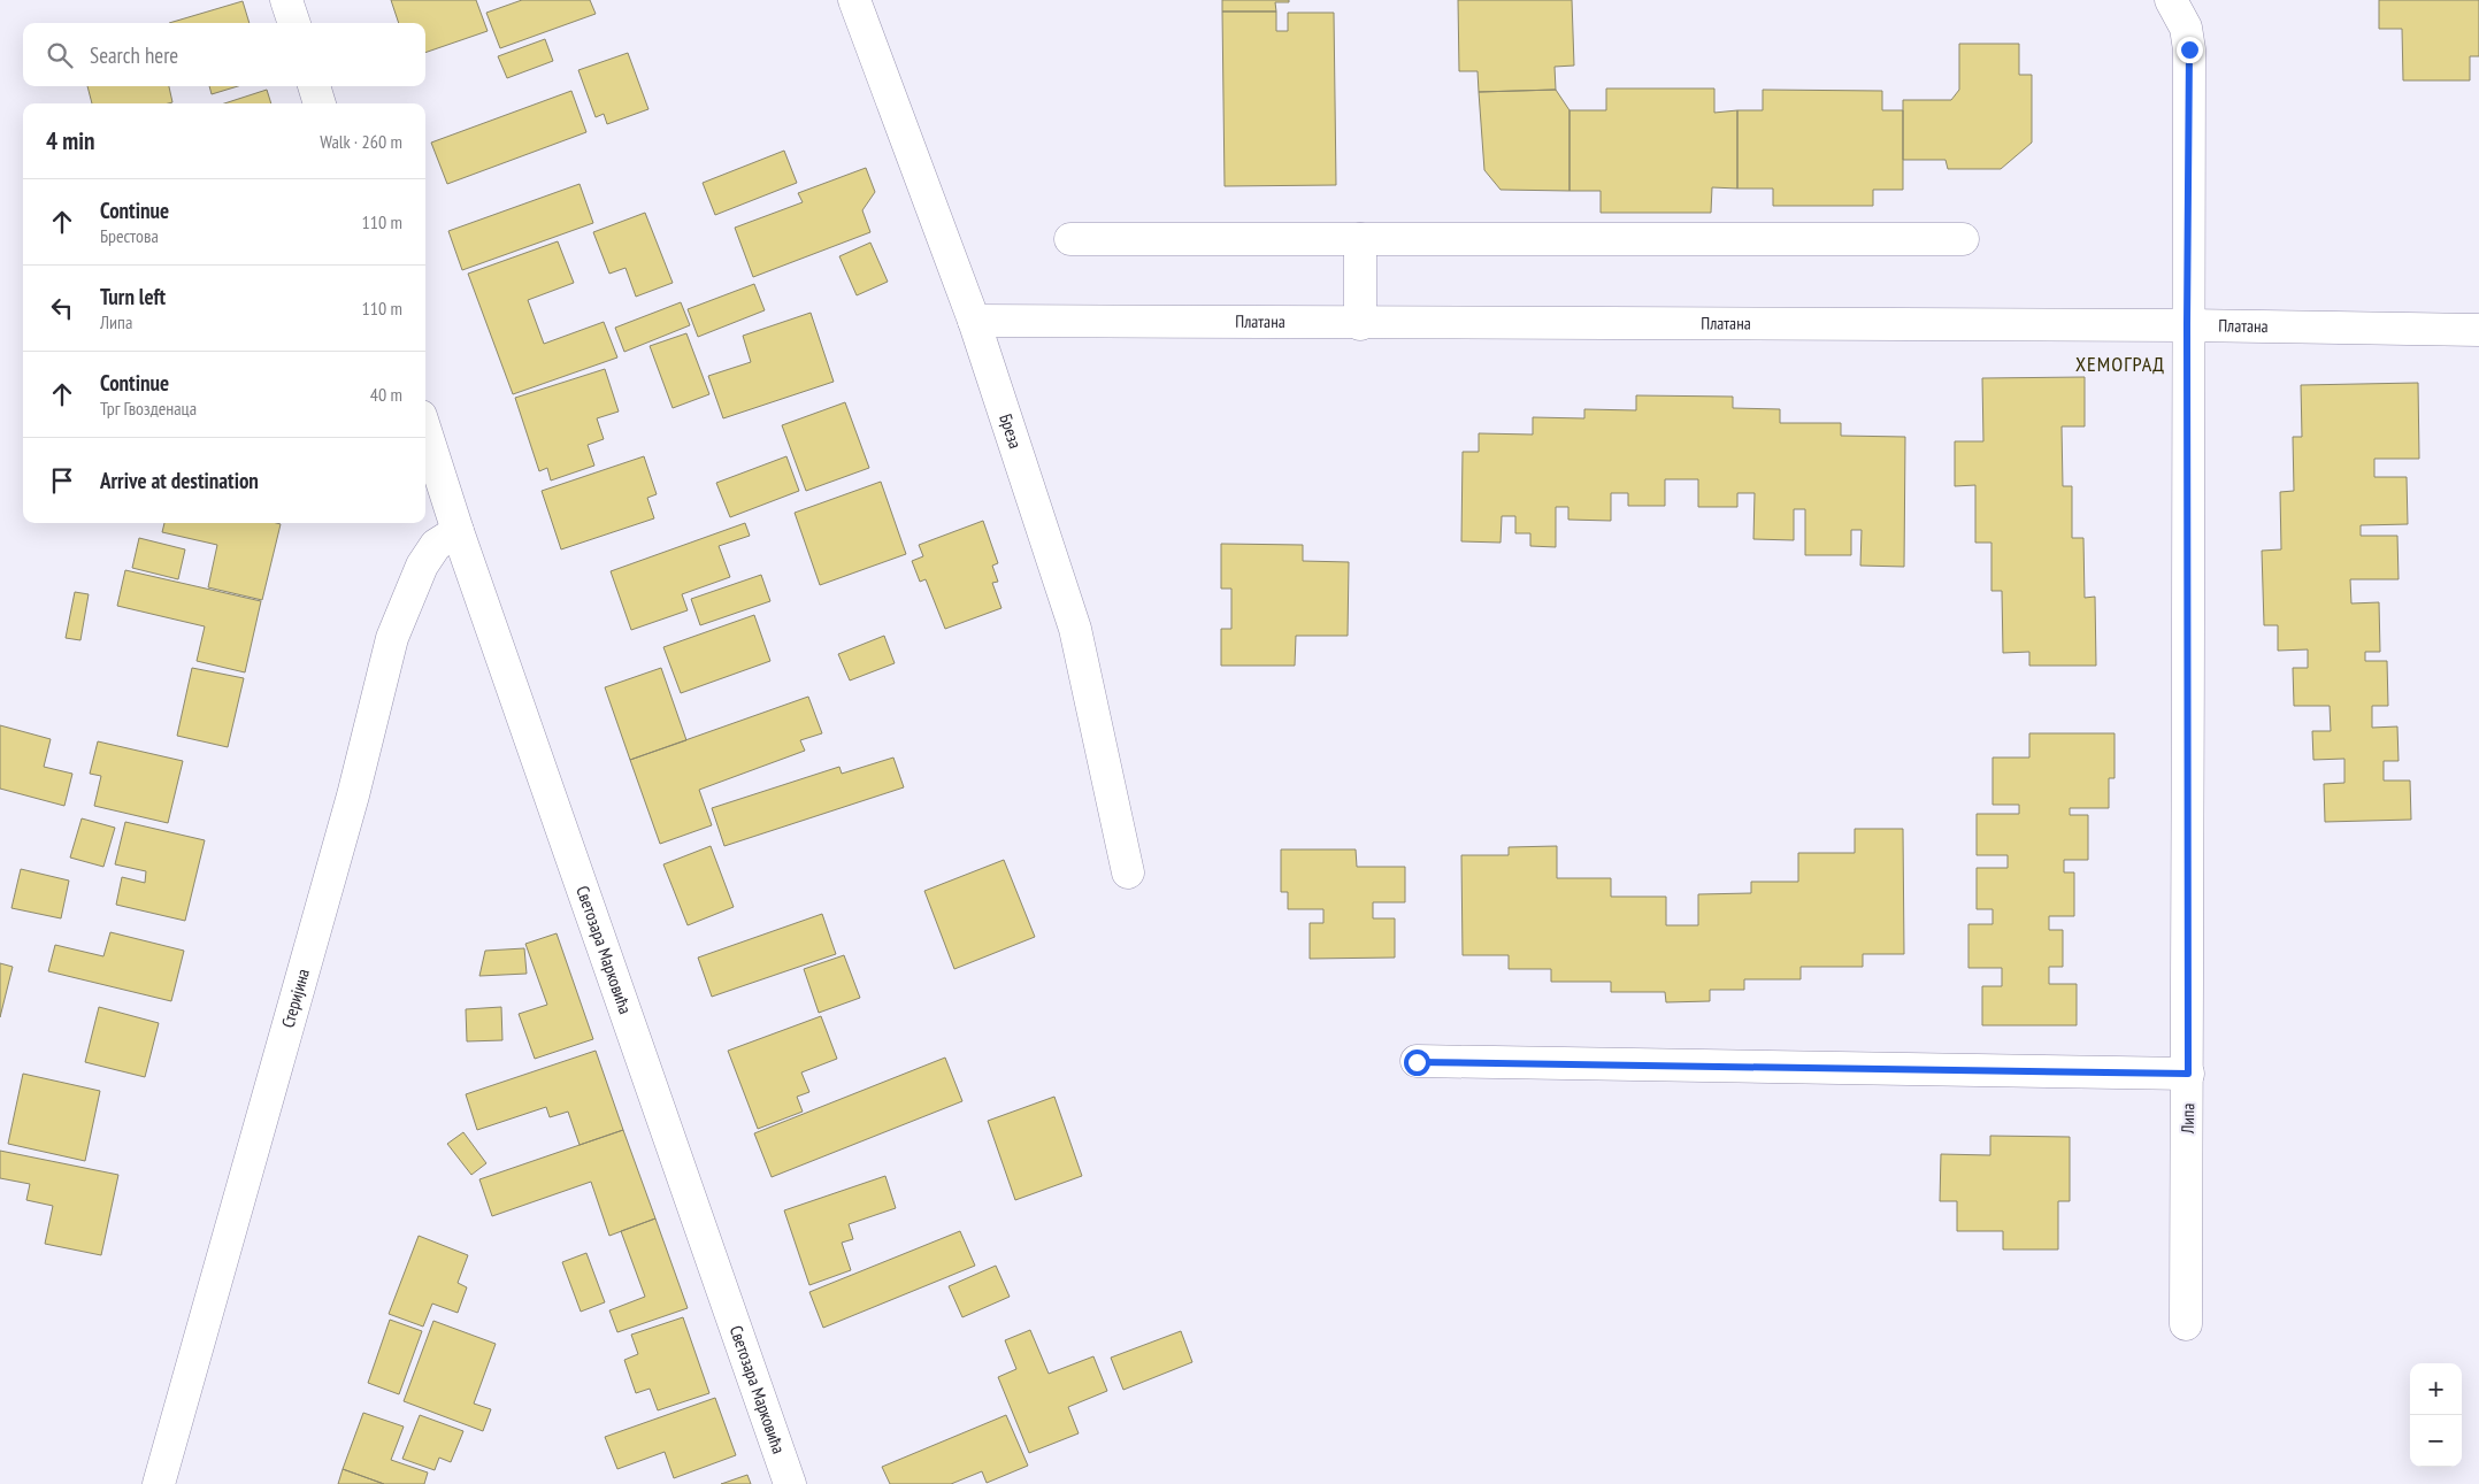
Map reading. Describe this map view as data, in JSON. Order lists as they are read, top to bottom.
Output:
{
  "streets": {
    "street": [
      "Платана",
      "Бреза",
      "Светозара Марковића",
      "Стеријина",
      "Липа"
    ]
  },
  "crossings": [
    ["Платана", "Бреза"],
    ["Платана", "Липа"],
    ["Светозара Марковића", "Стеријина"]
  ],
  "districts": ["ХЕМОГРАД"],
  "page": {
    "search": "Search here",
    "heading": ["4 min", "Walk · 260 m"],
    "list": [
      ["Continue", "Брестова", "110 m"],
      ["Turn left", "Липа", "110 m"],
      ["Continue", "Трг Гвозденаца", "40 m"],
      "Arrive at destination"
    ],
    "map_buttons": ["+", "−"]
  }
}
